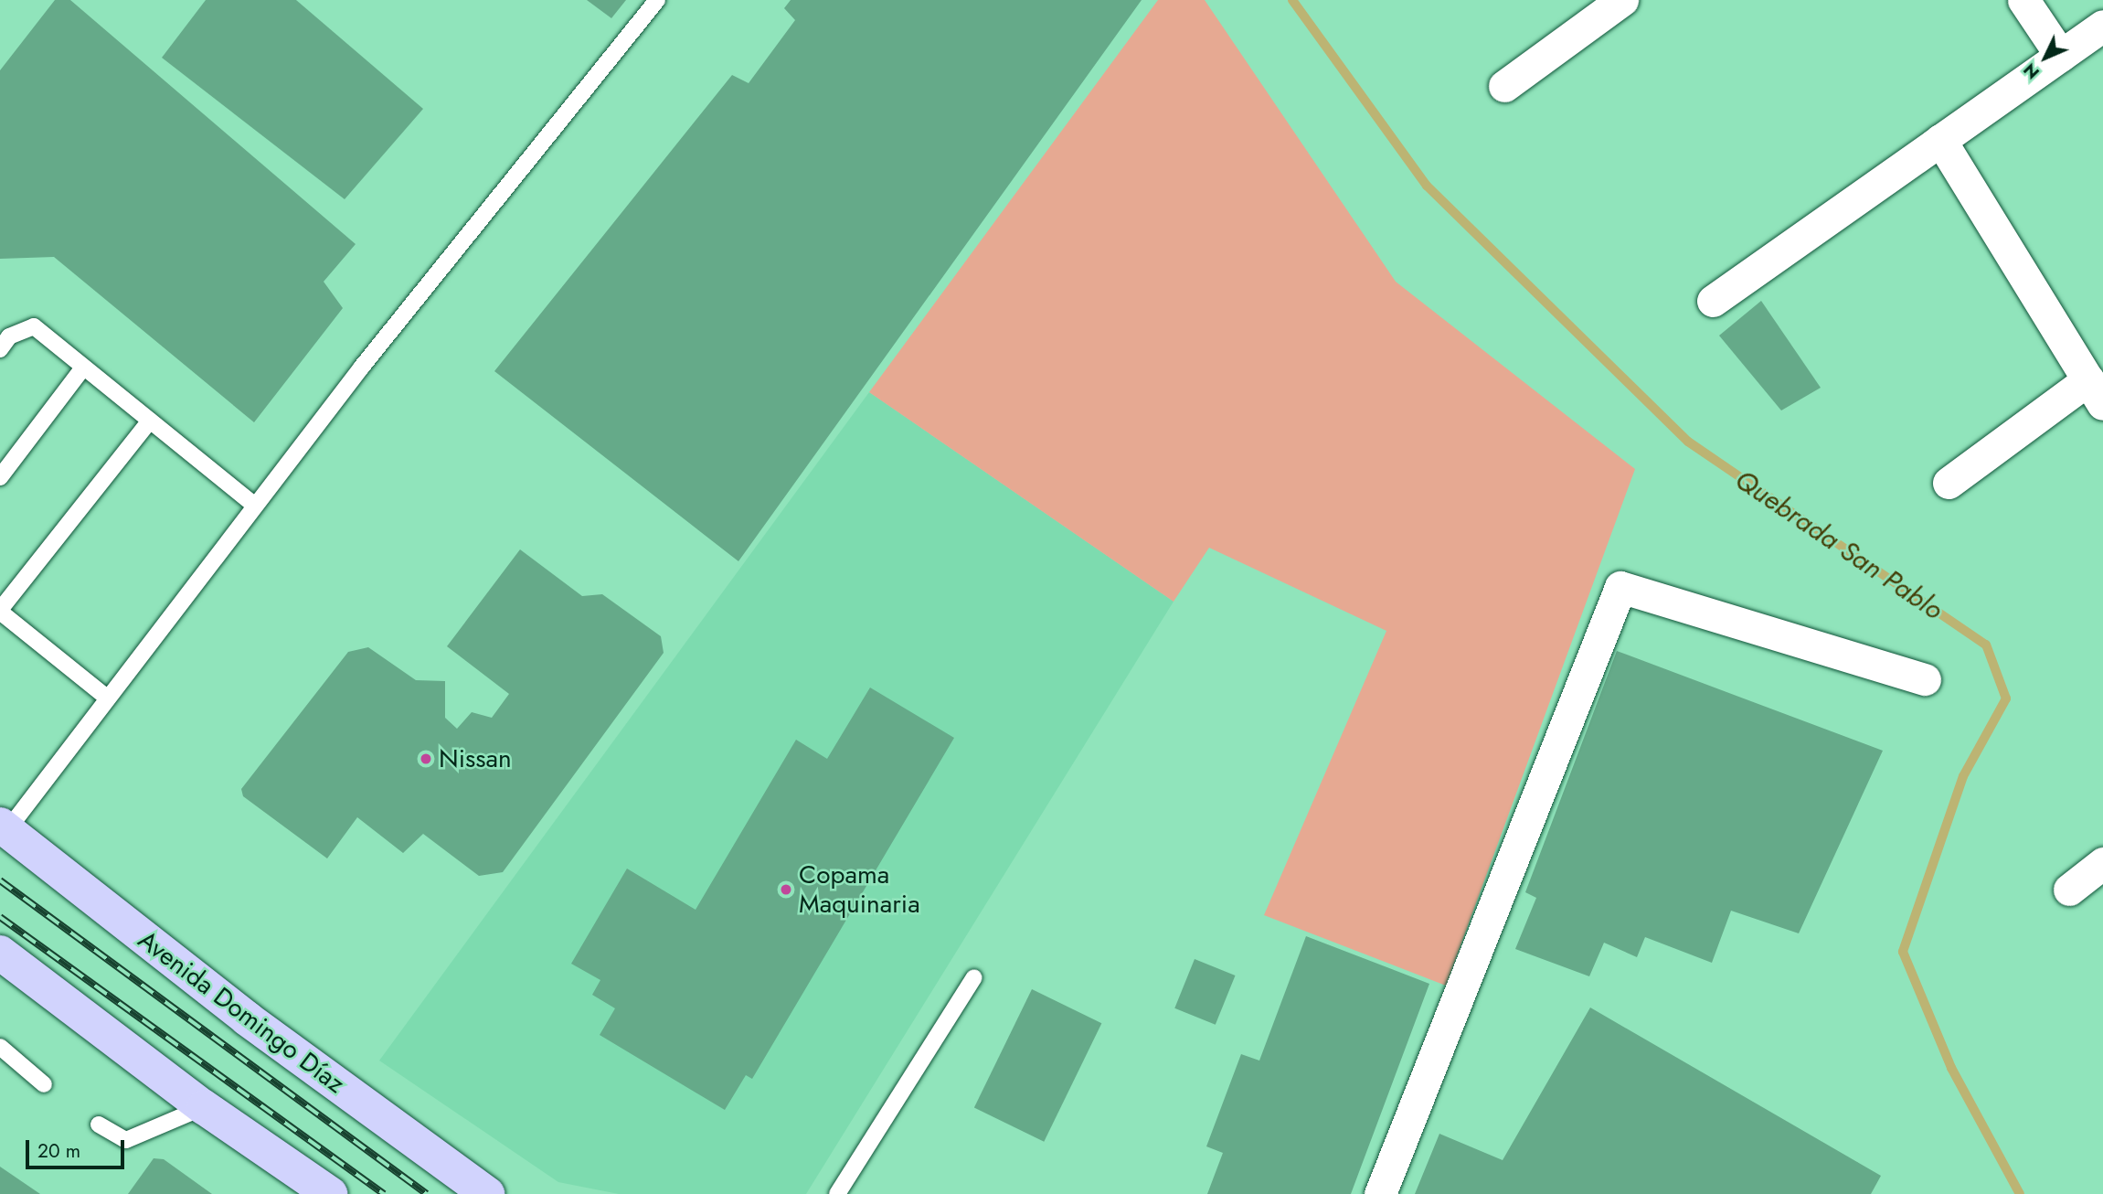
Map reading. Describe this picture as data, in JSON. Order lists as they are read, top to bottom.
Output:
{
  "streets": {
    "main road": ["Avenida Domingo Díaz"]
  },
  "water": ["Quebrada San Pablo"],
  "places": ["Nissan", "Copama Maquinaria"],
  "scale_bar": "20 m",
  "north": "bottom left"
}
